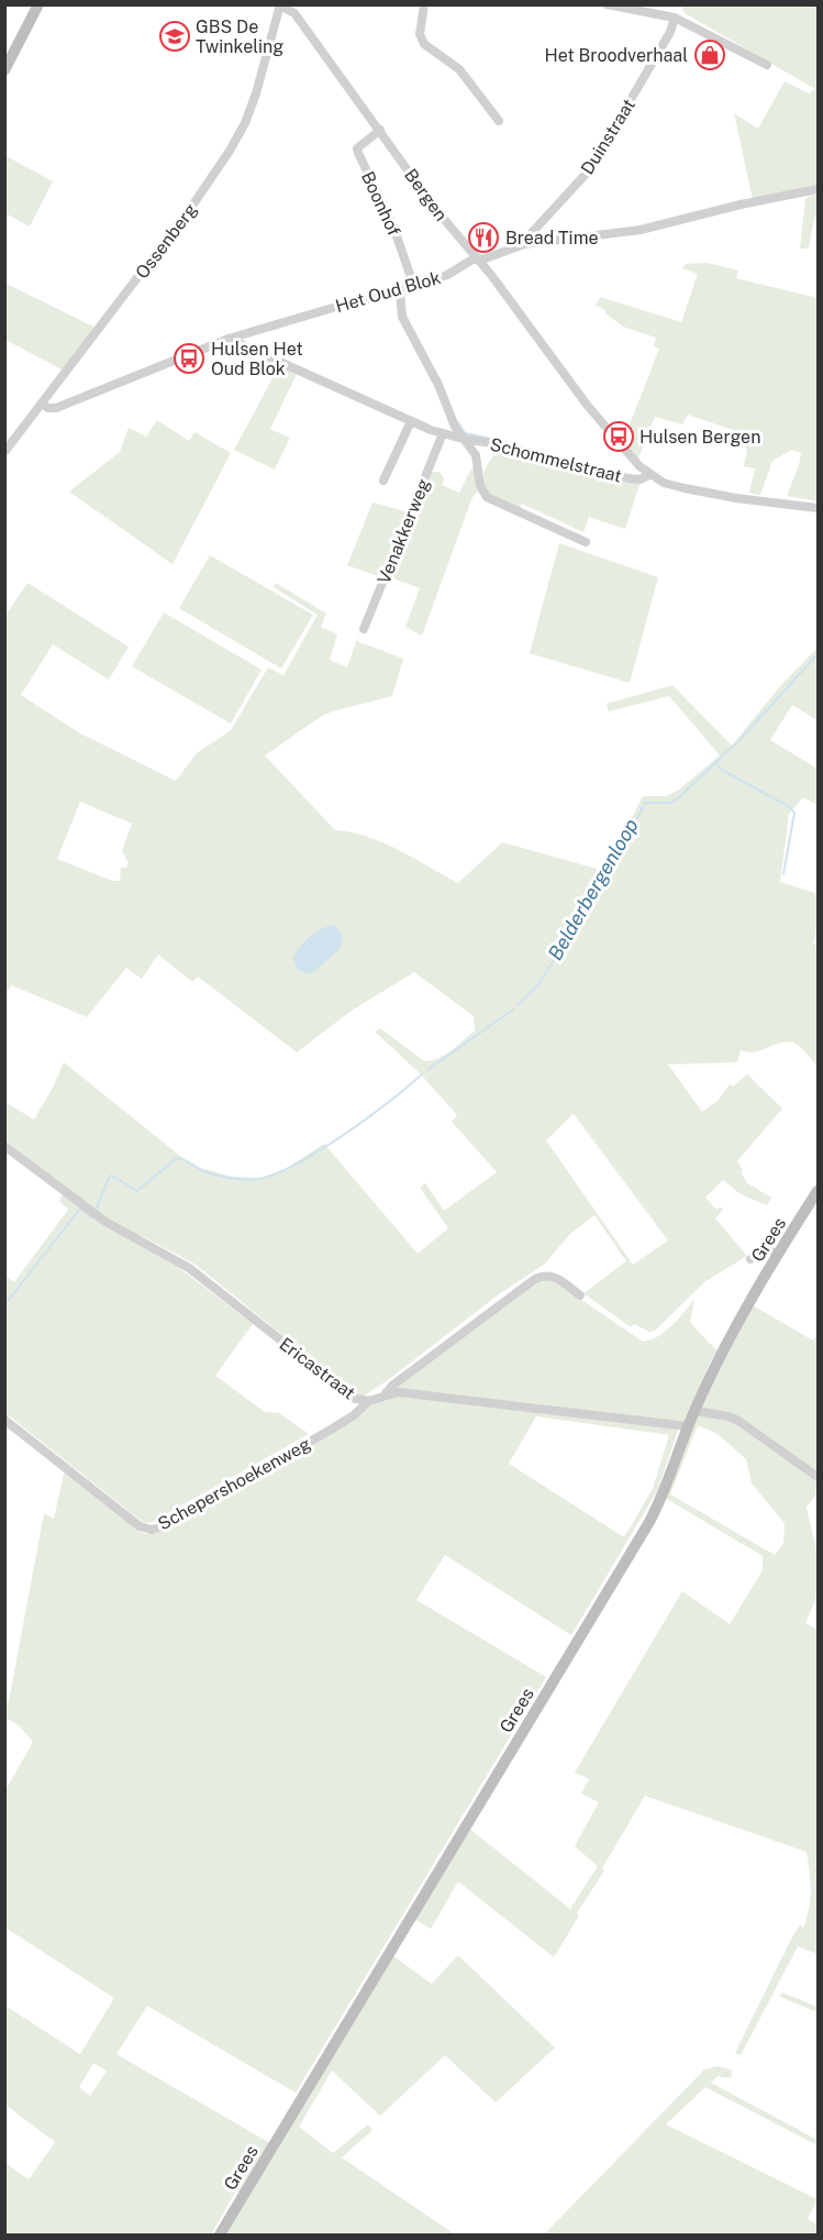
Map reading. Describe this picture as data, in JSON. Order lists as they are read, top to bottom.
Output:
{
  "streets": {
    "street": [
      "Duinstraat",
      "Bergen",
      "Boonhof",
      "Ossenberg",
      "Het Oud Blok",
      "Schommelstraat",
      "Venakkerweg",
      "Grees",
      "Ericastraat",
      "Schepershoekenweg"
    ]
  },
  "crossings": [
    ["Duinstraat", "Het Oud Blok"],
    ["Bergen", "Boonhof"],
    ["Bergen", "Ossenberg"],
    ["Bergen", "Het Oud Blok"],
    ["Bergen", "Schommelstraat"],
    ["Boonhof", "Het Oud Blok"],
    ["Ossenberg", "Het Oud Blok"],
    ["Het Oud Blok", "Schommelstraat"],
    ["Schommelstraat", "Venakkerweg"],
    ["Grees", "Ericastraat"],
    ["Ericastraat", "Schepershoekenweg"]
  ],
  "water": ["Belderbergenloop"],
  "places": {
    "school or university": ["GBS De Twinkeling"],
    "shop": ["Het Broodverhaal"],
    "restaurant": ["Bread Time"],
    "bus stop": ["Hulsen Het Oud Blok", "Hulsen Bergen"]
  }
}
